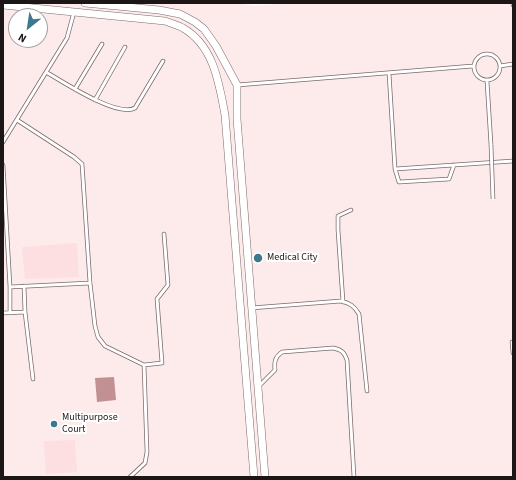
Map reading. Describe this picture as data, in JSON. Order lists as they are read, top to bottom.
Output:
{
  "places": ["Medical City", "Multipurpose Court"],
  "north": "bottom left"
}
